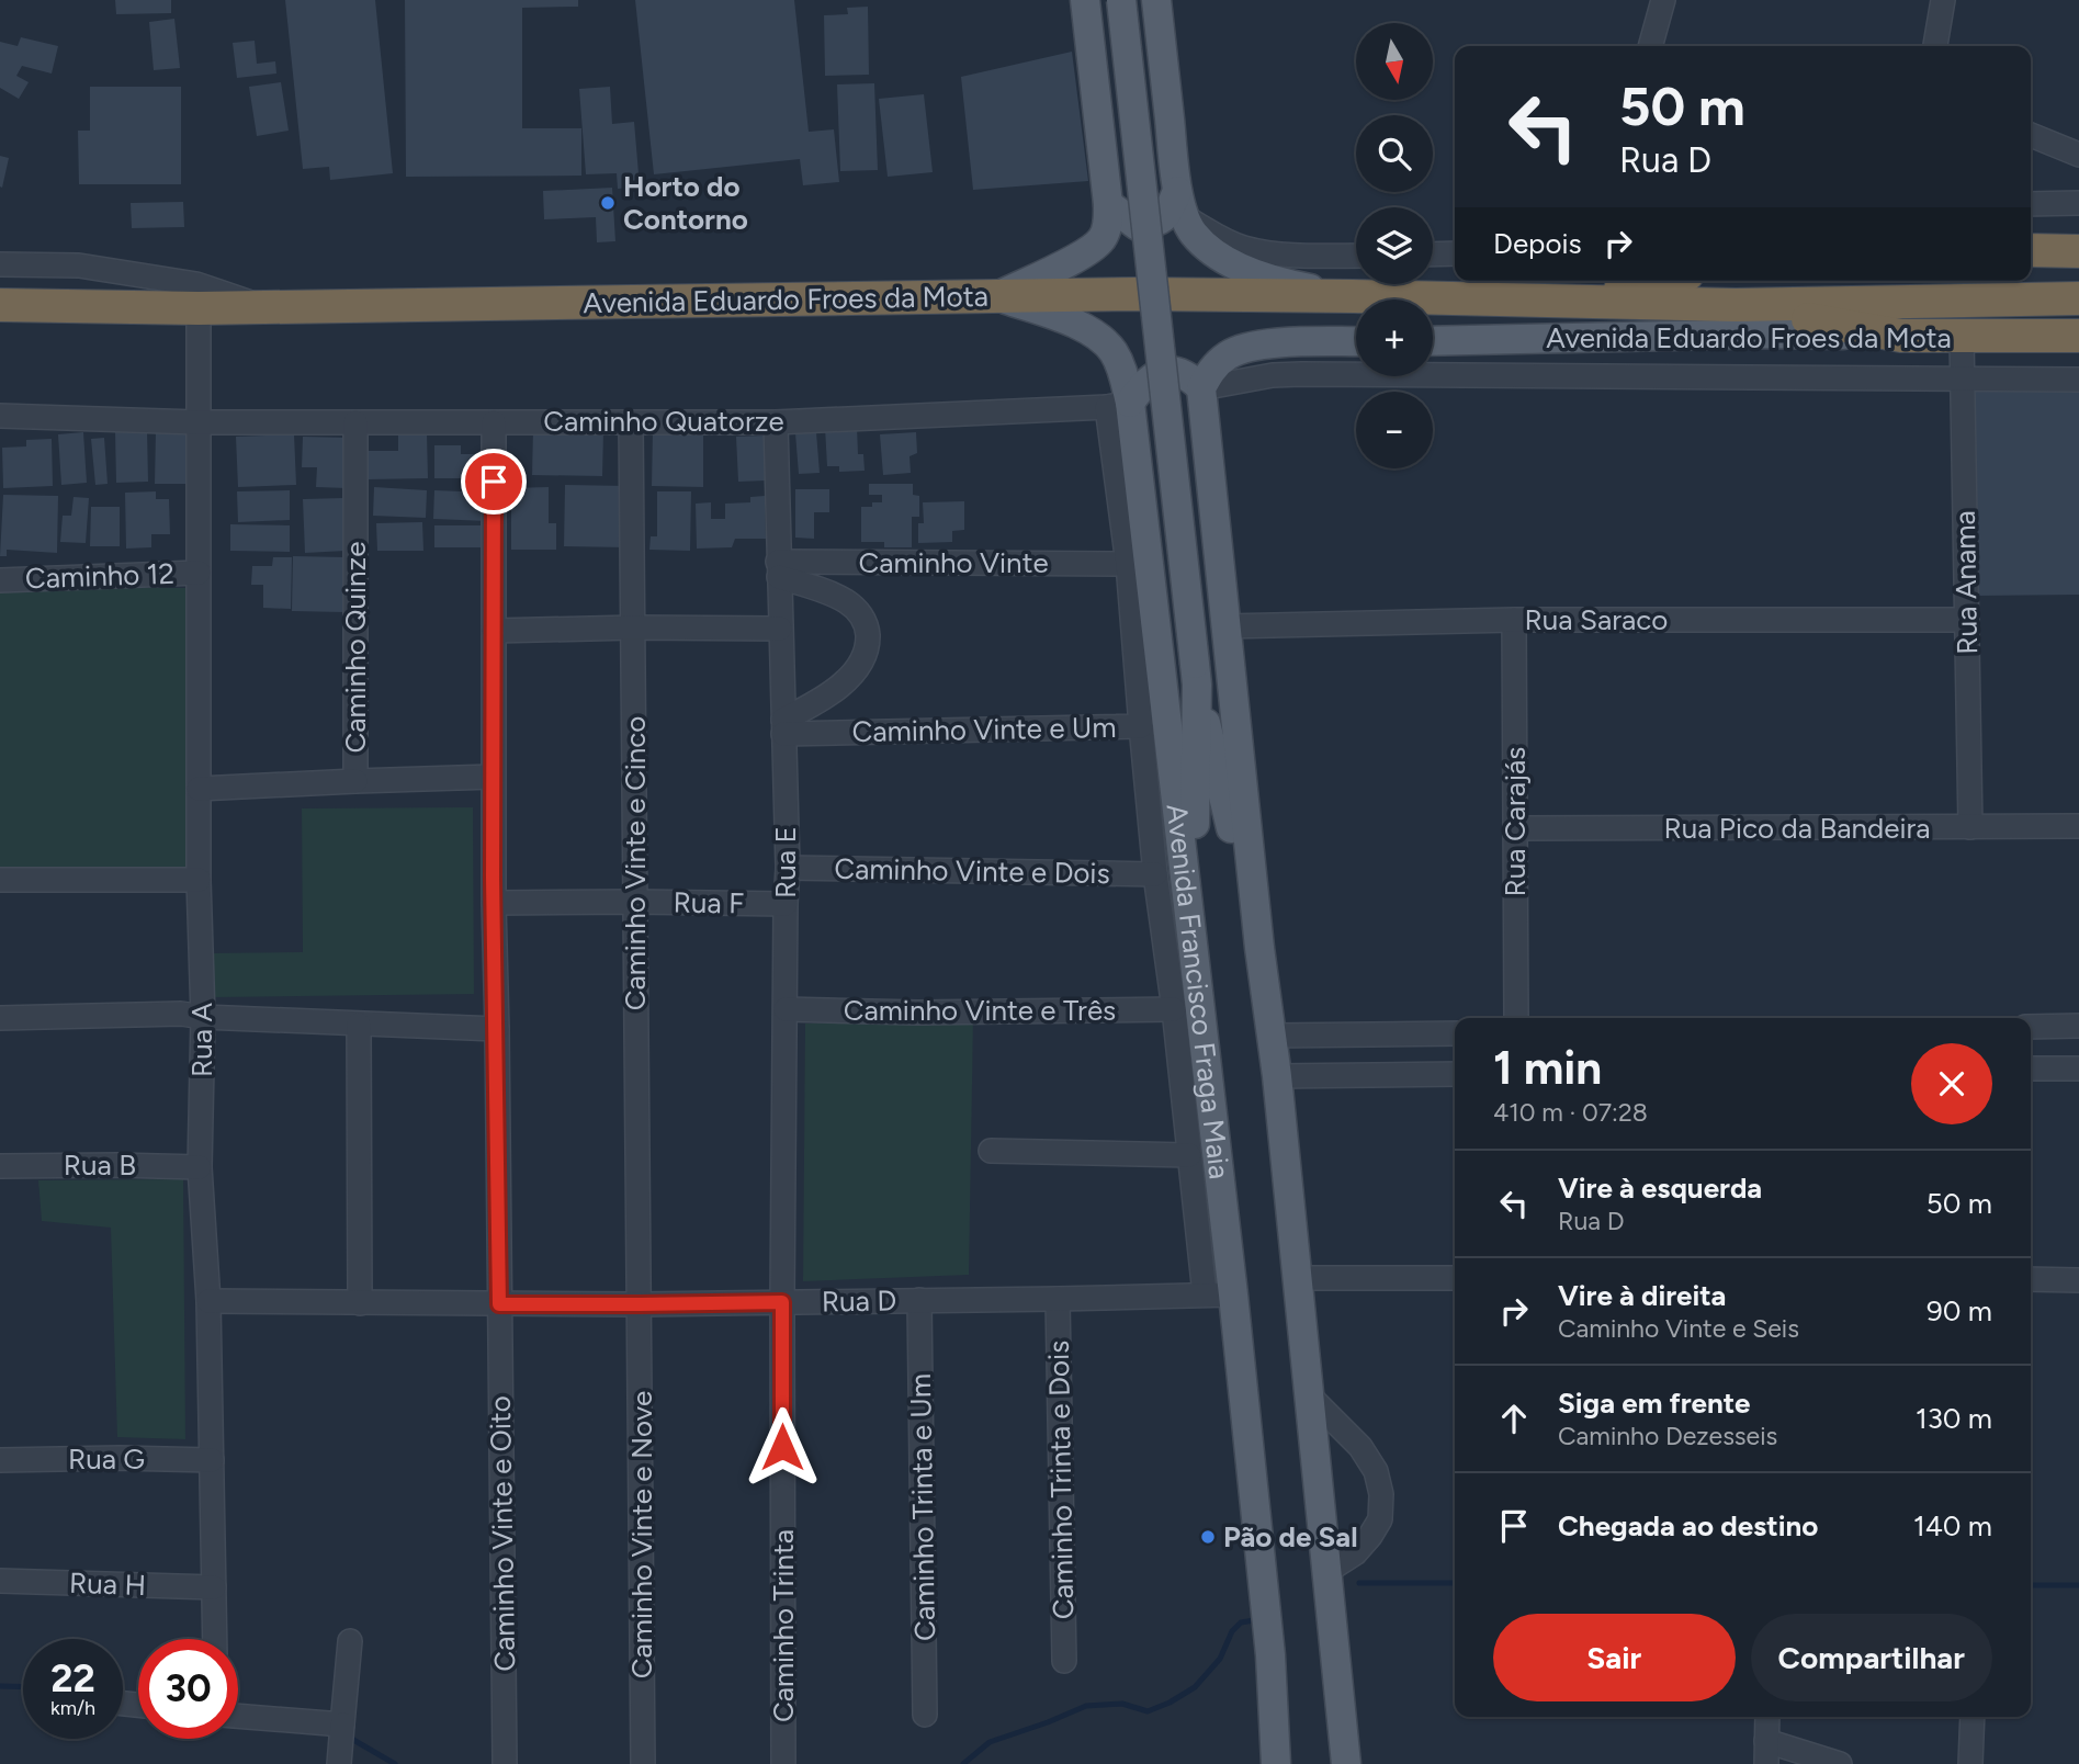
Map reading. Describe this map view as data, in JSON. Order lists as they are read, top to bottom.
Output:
{
  "streets": {
    "highway": ["Avenida Eduardo Froes da Mota"],
    "main road": ["Avenida Francisco Fraga Maia"],
    "street": [
      "Caminho Quatorze",
      "Caminho Vinte",
      "Caminho 12",
      "Rua Anama",
      "Rua Saraco",
      "Caminho Quinze",
      "Caminho Vinte e Um",
      "Rua Carajás",
      "Rua Pico da Bandeira",
      "Rua E",
      "Caminho Vinte e Cinco",
      "Caminho Vinte e Dois",
      "Rua F",
      "Caminho Vinte e Três",
      "Rua A",
      "Rua B",
      "Rua D",
      "Rua G",
      "Caminho Trinta e Dois",
      "Caminho Trinta e Um",
      "Caminho Vinte e Oito",
      "Caminho Vinte e Nove",
      "Rua H",
      "Caminho Trinta"
    ]
  },
  "crossings": [
    ["Avenida Eduardo Froes da Mota", "Rua Anama"],
    ["Avenida Eduardo Froes da Mota", "Avenida Francisco Fraga Maia"],
    ["Avenida Eduardo Froes da Mota", "Rua A"],
    ["Caminho Quatorze", "Caminho Quinze"],
    ["Caminho Quatorze", "Caminho Vinte e Um"],
    ["Caminho Quatorze", "Rua E"],
    ["Caminho Quatorze", "Caminho Vinte e Cinco"],
    ["Caminho Quatorze", "Avenida Francisco Fraga Maia"],
    ["Caminho Quatorze", "Rua A"],
    ["Caminho Quatorze", "Caminho Vinte e Oito"],
    ["Caminho Vinte", "Caminho Vinte e Um"],
    ["Caminho Vinte", "Rua E"],
    ["Caminho 12", "Rua A"],
    ["Rua Anama", "Rua Saraco"],
    ["Rua Anama", "Rua Pico da Bandeira"],
    ["Rua Saraco", "Rua Carajás"],
    ["Caminho Quinze", "Caminho Vinte e Oito"],
    ["Caminho Vinte e Um", "Rua E"],
    ["Caminho Vinte e Um", "Avenida Francisco Fraga Maia"],
    ["Rua Carajás", "Rua Pico da Bandeira"],
    ["Rua E", "Caminho Vinte e Dois"],
    ["Rua E", "Rua F"],
    ["Rua E", "Caminho Vinte e Três"],
    ["Rua E", "Rua D"],
    ["Rua E", "Caminho Trinta"],
    ["Caminho Vinte e Cinco", "Rua F"],
    ["Caminho Vinte e Cinco", "Rua D"],
    ["Caminho Vinte e Cinco", "Caminho Vinte e Nove"],
    ["Rua F", "Caminho Vinte e Oito"],
    ["Avenida Francisco Fraga Maia", "Rua D"],
    ["Rua A", "Rua B"],
    ["Rua A", "Rua D"],
    ["Rua A", "Rua G"],
    ["Rua A", "Rua H"],
    ["Rua D", "Caminho Trinta e Dois"],
    ["Rua D", "Caminho Trinta e Um"],
    ["Rua D", "Caminho Vinte e Oito"],
    ["Rua D", "Caminho Vinte e Nove"],
    ["Rua D", "Caminho Trinta"]
  ],
  "places": ["Horto do Contorno", "Pão de Sal"],
  "north": "bottom",
  "page": {
    "map_buttons": ["+", "−"],
    "turn": ["50 m", "Rua D"],
    "then": "Depois",
    "heading": ["1 min", "410 m · 07:28"],
    "list": [
      {
        "name": "Vire à esquerda",
        "note": "Rua D",
        "value": "50 m"
      },
      {
        "name": "Vire à direita",
        "note": "Caminho Vinte e Seis",
        "value": "90 m"
      },
      {
        "name": "Siga em frente",
        "note": "Caminho Dezesseis",
        "value": "130 m"
      },
      {
        "name": "Chegada ao destino",
        "value": "140 m"
      }
    ],
    "buttons": ["Sair", "Compartilhar"],
    "speed": "22 km/h",
    "limit": "30"
  }
}
